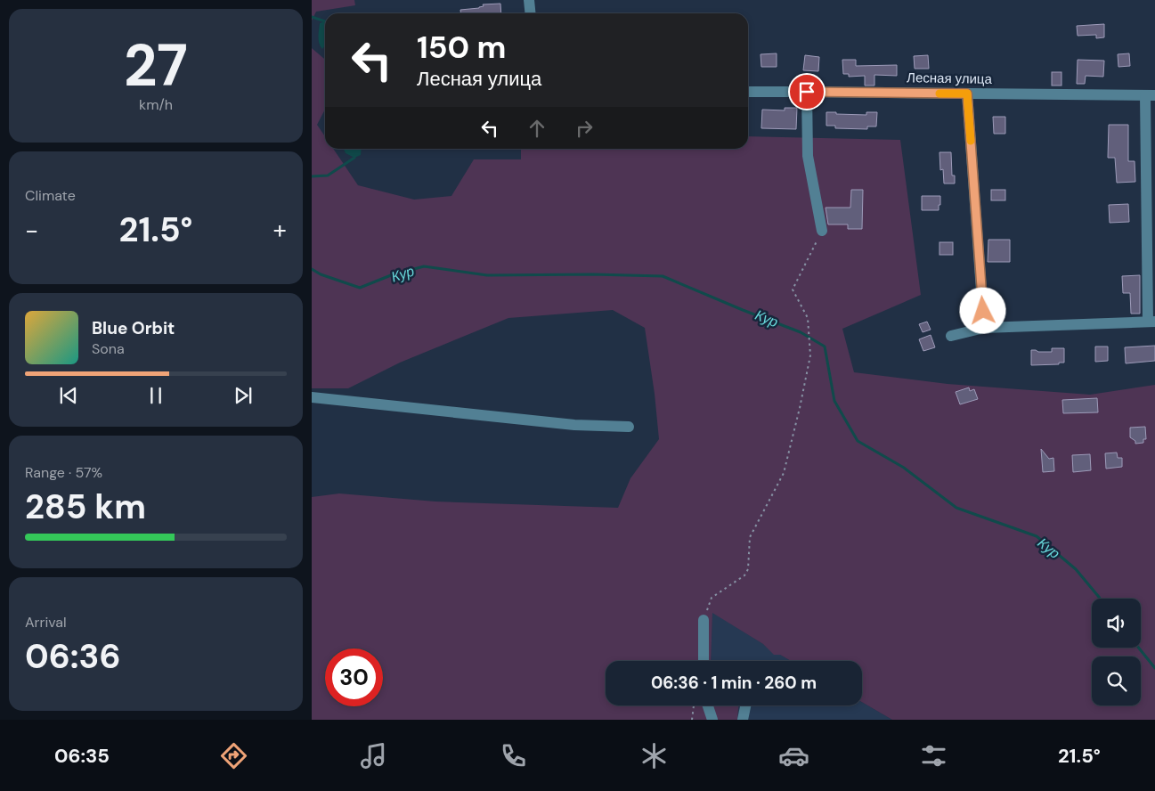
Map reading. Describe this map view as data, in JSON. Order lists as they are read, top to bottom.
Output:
{
  "streets": {
    "street": ["Лесная улица"]
  },
  "water": ["Кур"],
  "page": {
    "tile": [
      ["27", "km/h"],
      "Climate",
      ["Range · 57%", "285 km"],
      ["Arrival", "06:36"]
    ],
    "turn": ["150 m", "Лесная улица"],
    "heat": ["−", "21.5°", "+"],
    "song": ["Blue Orbit", "Sona"],
    "limit": "30",
    "trip": "06:36 · 1 min · 260 m",
    "tabs": ["06:35", "21.5°"]
  }
}
